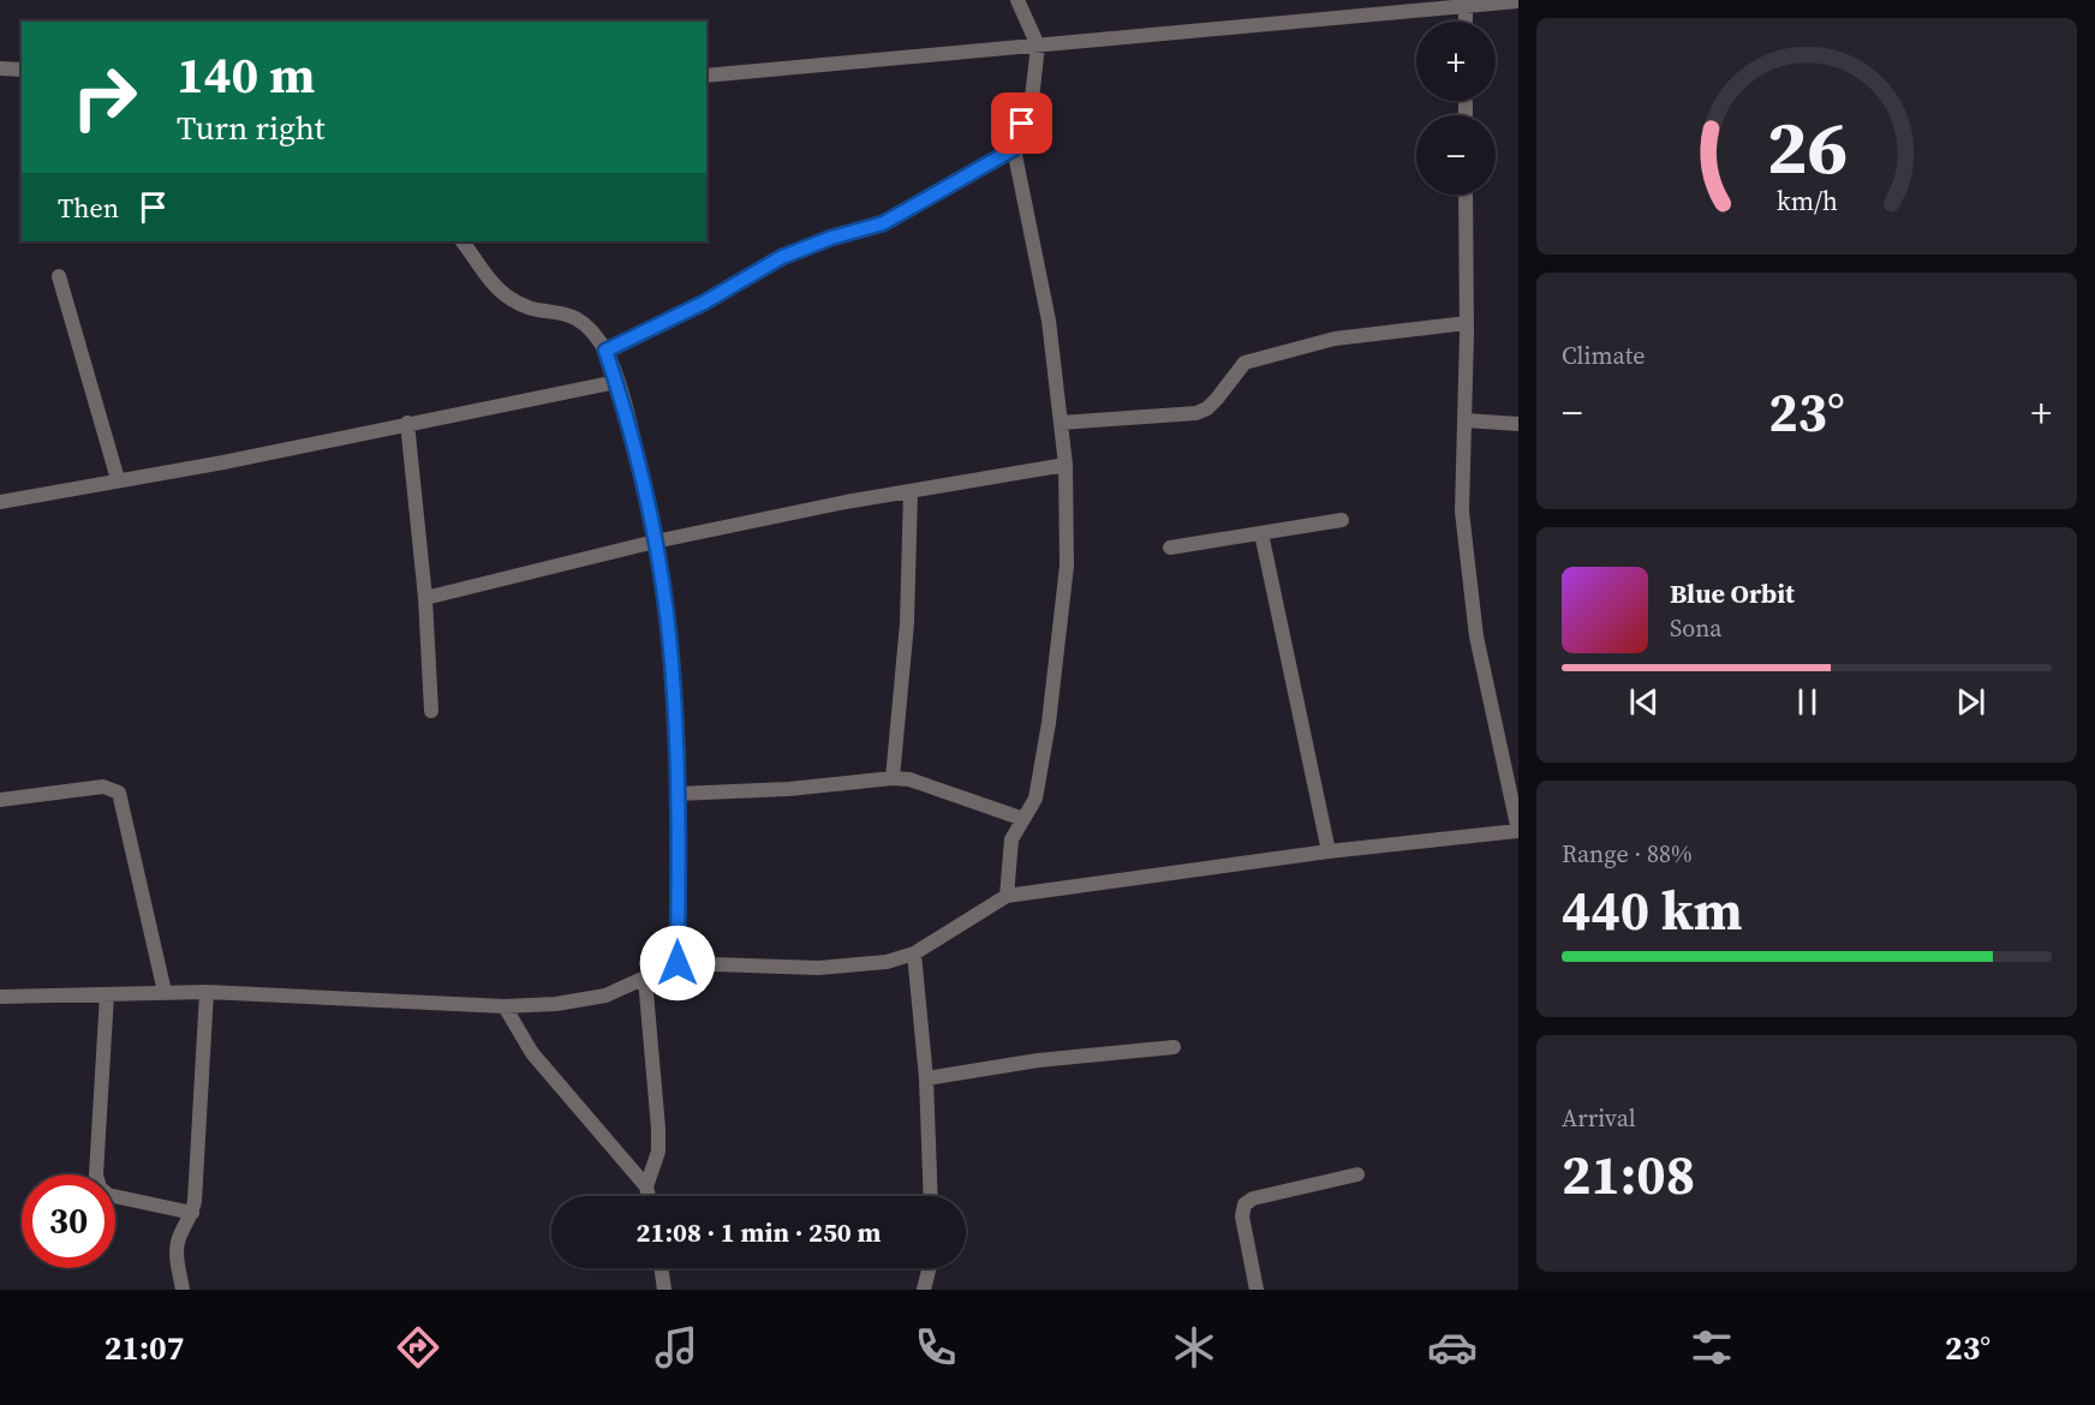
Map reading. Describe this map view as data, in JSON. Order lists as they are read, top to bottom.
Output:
{
  "page": {
    "map_buttons": ["+", "−"],
    "turn": ["140 m", "Turn right"],
    "then": "Then",
    "tile": [
      "Climate",
      ["Range · 88%", "440 km"],
      ["Arrival", "21:08"]
    ],
    "heat": ["−", "23°", "+"],
    "song": ["Blue Orbit", "Sona"],
    "limit": "30",
    "trip": "21:08 · 1 min · 250 m",
    "tabs": ["21:07", "23°"],
    "gauge": ["26", "km/h"]
  }
}
